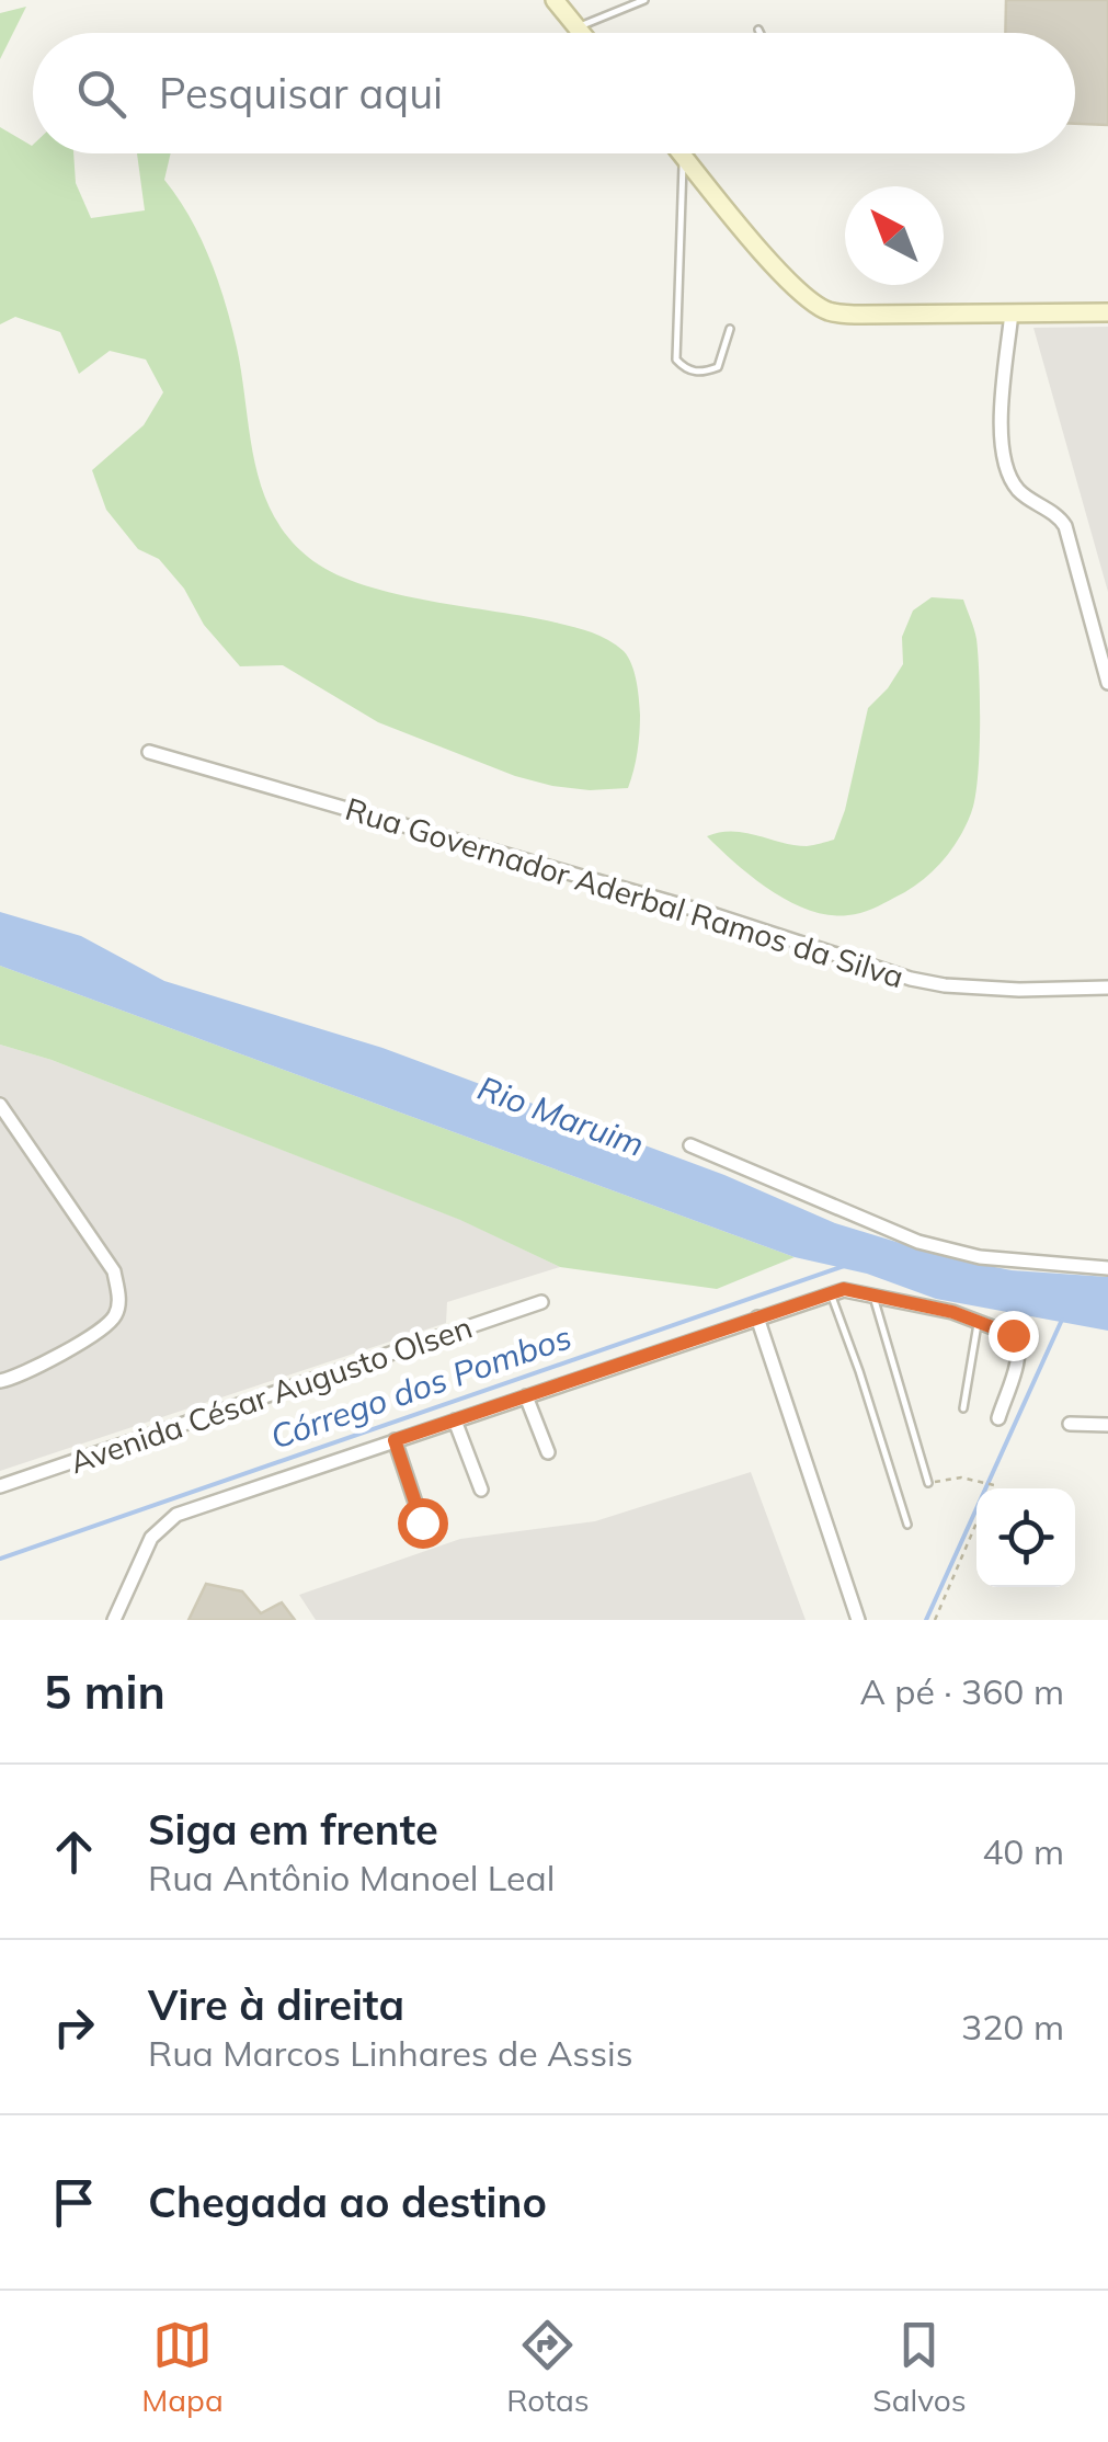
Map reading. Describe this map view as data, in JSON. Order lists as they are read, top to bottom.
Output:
{
  "streets": {
    "street": ["Rua Governador Aderbal Ramos da Silva", "Avenida César Augusto Olsen"]
  },
  "water": ["Rio Maruim", "Córrego dos Pombos"],
  "north": "top left",
  "page": {
    "search": "Pesquisar aqui",
    "heading": ["5 min", "A pé · 360 m"],
    "list": [
      ["Siga em frente", "Rua Antônio Manoel Leal", "40 m"],
      ["Vire à direita", "Rua Marcos Linhares de Assis", "320 m"],
      "Chegada ao destino"
    ],
    "nav": ["Mapa", "Rotas", "Salvos"]
  }
}
